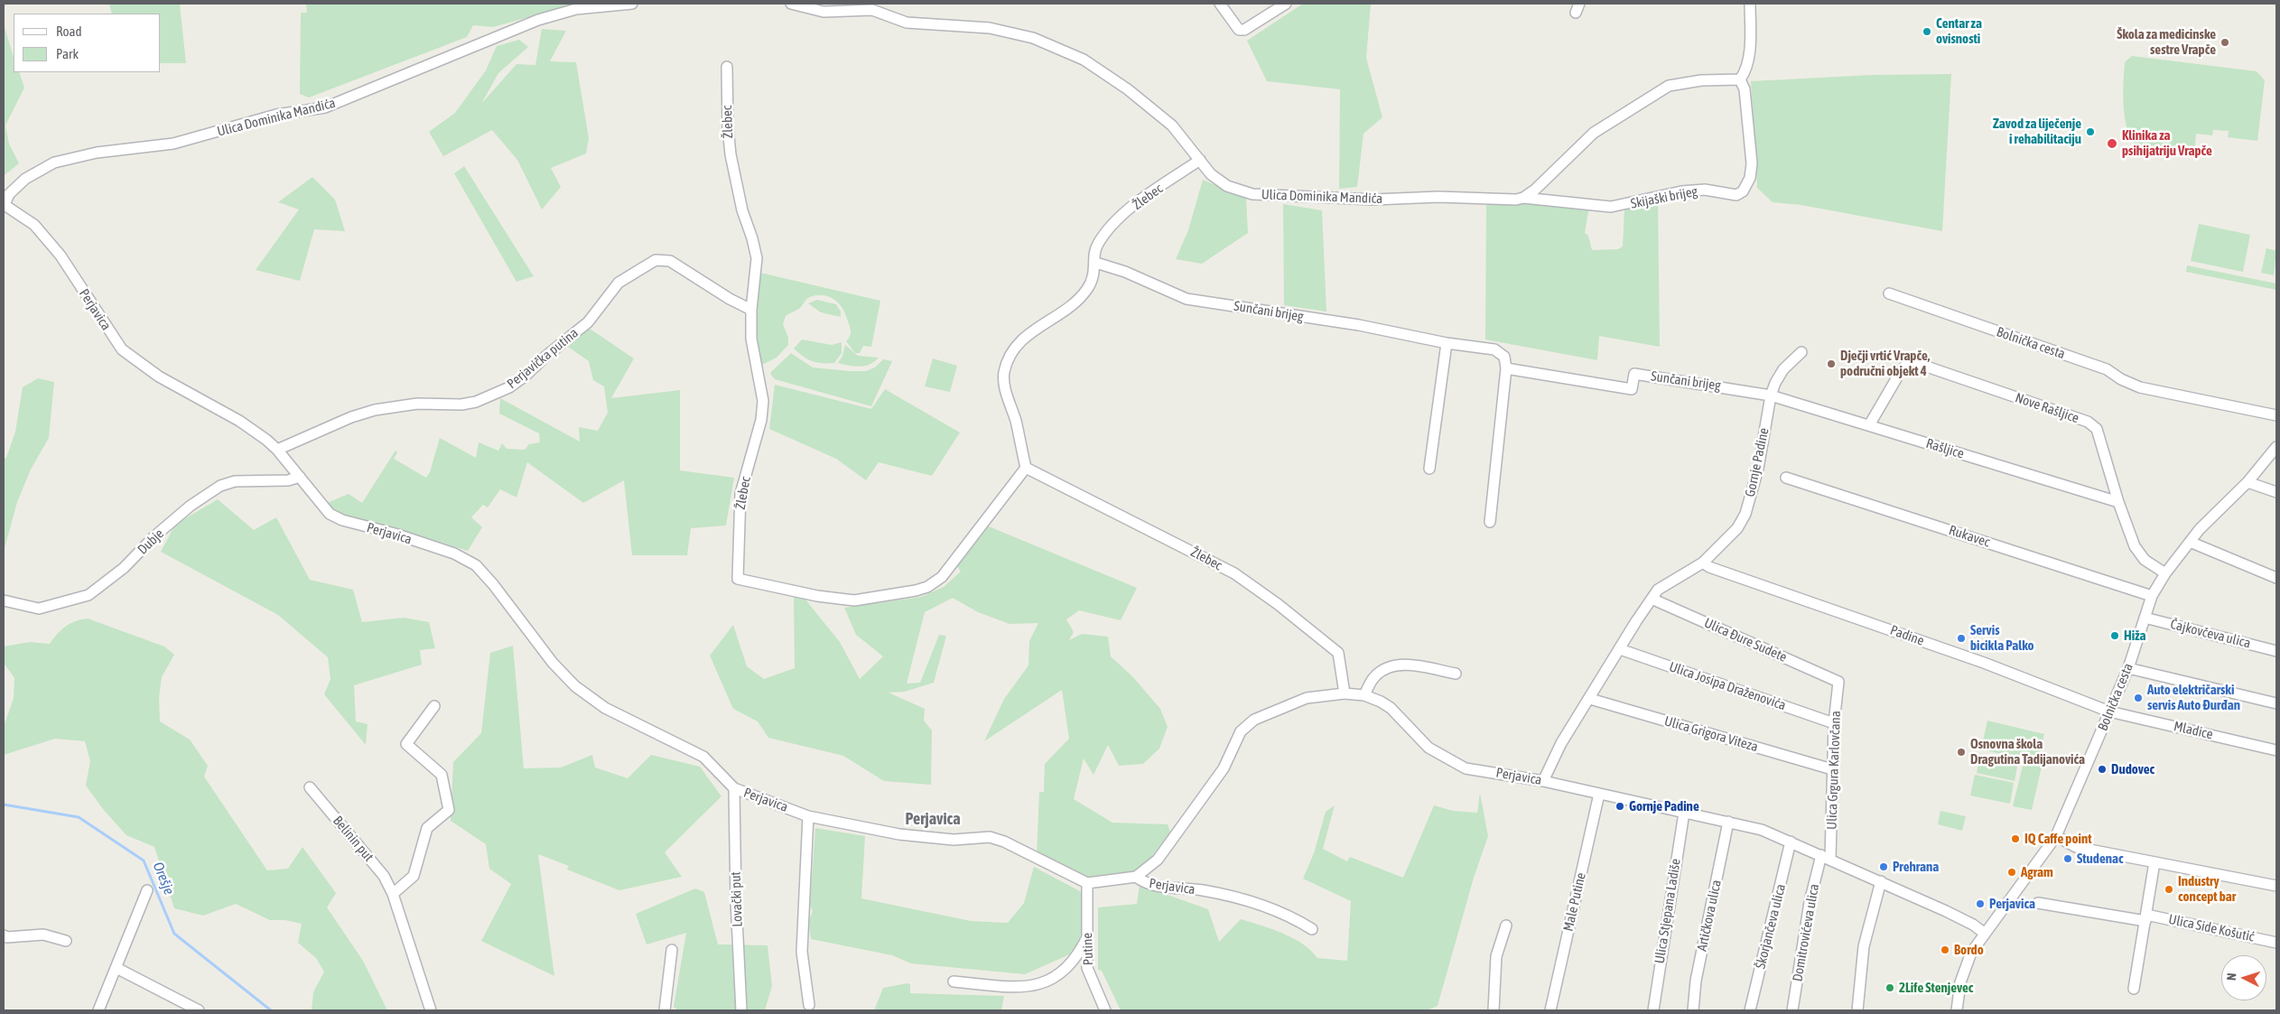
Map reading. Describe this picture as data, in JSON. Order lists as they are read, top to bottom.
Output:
{
  "streets": {
    "street": [
      "Ulica Dominika Mandića",
      "Žlebec",
      "Skijaški brijeg",
      "Perjavica",
      "Sunčani brijeg",
      "Bolnička cesta",
      "Perjavička putina",
      "Nove Rašljice",
      "Rašljice",
      "Gornje Padine",
      "Rukavec",
      "Dubje",
      "Čajkovčeva ulica",
      "Padine",
      "Ulica Đure Sudete",
      "Ulica Josipa Draženovića",
      "Mladice",
      "Ulica Grigora Viteza",
      "Ulica Grgura Karlovčana",
      "Belinin put",
      "Lovački put",
      "Male Putine",
      "Ulica Stjepana Ladiše",
      "Artičkova ulica",
      "Škorjančeva ulica",
      "Ulica Side Košutić",
      "Domitrovićeva ulica",
      "Putine"
    ]
  },
  "crossings": [
    ["Ulica Dominika Mandića", "Žlebec"],
    ["Ulica Dominika Mandića", "Skijaški brijeg"],
    ["Ulica Dominika Mandića", "Perjavica"],
    ["Žlebec", "Perjavica"],
    ["Žlebec", "Sunčani brijeg"],
    ["Žlebec", "Perjavička putina"],
    ["Perjavica", "Bolnička cesta"],
    ["Perjavica", "Perjavička putina"],
    ["Perjavica", "Gornje Padine"],
    ["Perjavica", "Dubje"],
    ["Perjavica", "Ulica Grgura Karlovčana"],
    ["Perjavica", "Lovački put"],
    ["Perjavica", "Male Putine"],
    ["Perjavica", "Ulica Stjepana Ladiše"],
    ["Perjavica", "Artičkova ulica"],
    ["Perjavica", "Škorjančeva ulica"],
    ["Perjavica", "Domitrovićeva ulica"],
    ["Perjavica", "Putine"],
    ["Sunčani brijeg", "Rašljice"],
    ["Sunčani brijeg", "Gornje Padine"],
    ["Bolnička cesta", "Nove Rašljice"],
    ["Bolnička cesta", "Rukavec"],
    ["Bolnička cesta", "Čajkovčeva ulica"],
    ["Bolnička cesta", "Padine"],
    ["Bolnička cesta", "Mladice"],
    ["Nove Rašljice", "Rašljice"],
    ["Rašljice", "Gornje Padine"],
    ["Gornje Padine", "Padine"],
    ["Gornje Padine", "Ulica Đure Sudete"],
    ["Gornje Padine", "Ulica Josipa Draženovića"],
    ["Gornje Padine", "Ulica Grigora Viteza"],
    ["Padine", "Mladice"],
    ["Ulica Đure Sudete", "Ulica Grgura Karlovčana"],
    ["Ulica Josipa Draženovića", "Ulica Grgura Karlovčana"],
    ["Ulica Grigora Viteza", "Ulica Grgura Karlovčana"],
    ["Ulica Grgura Karlovčana", "Domitrovićeva ulica"]
  ],
  "districts": ["Perjavica"],
  "water": ["Orešje"],
  "places": [
    "Centar za ovisnosti",
    "Škola za medicinske sestre Vrapče",
    "Zavod za liječenje i rehabilitaciju",
    "Klinika za psihijatriju Vrapče",
    "Dječji vrtić Vrapče, područni objekt 4",
    "Hiža",
    "Servis bicikla Palko",
    "Auto električarski servis Auto Đurđan",
    "Osnovna škola Dragutina Tadijanovića",
    "Dudovec",
    "Gornje Padine",
    "IQ Caffe point",
    "Studenac",
    "Prehrana",
    "Agram",
    "Industry concept bar",
    "Perjavica",
    "Bordo",
    "2Life Stenjevec"
  ],
  "legend": ["Road", "Park"],
  "north": "left"
}
